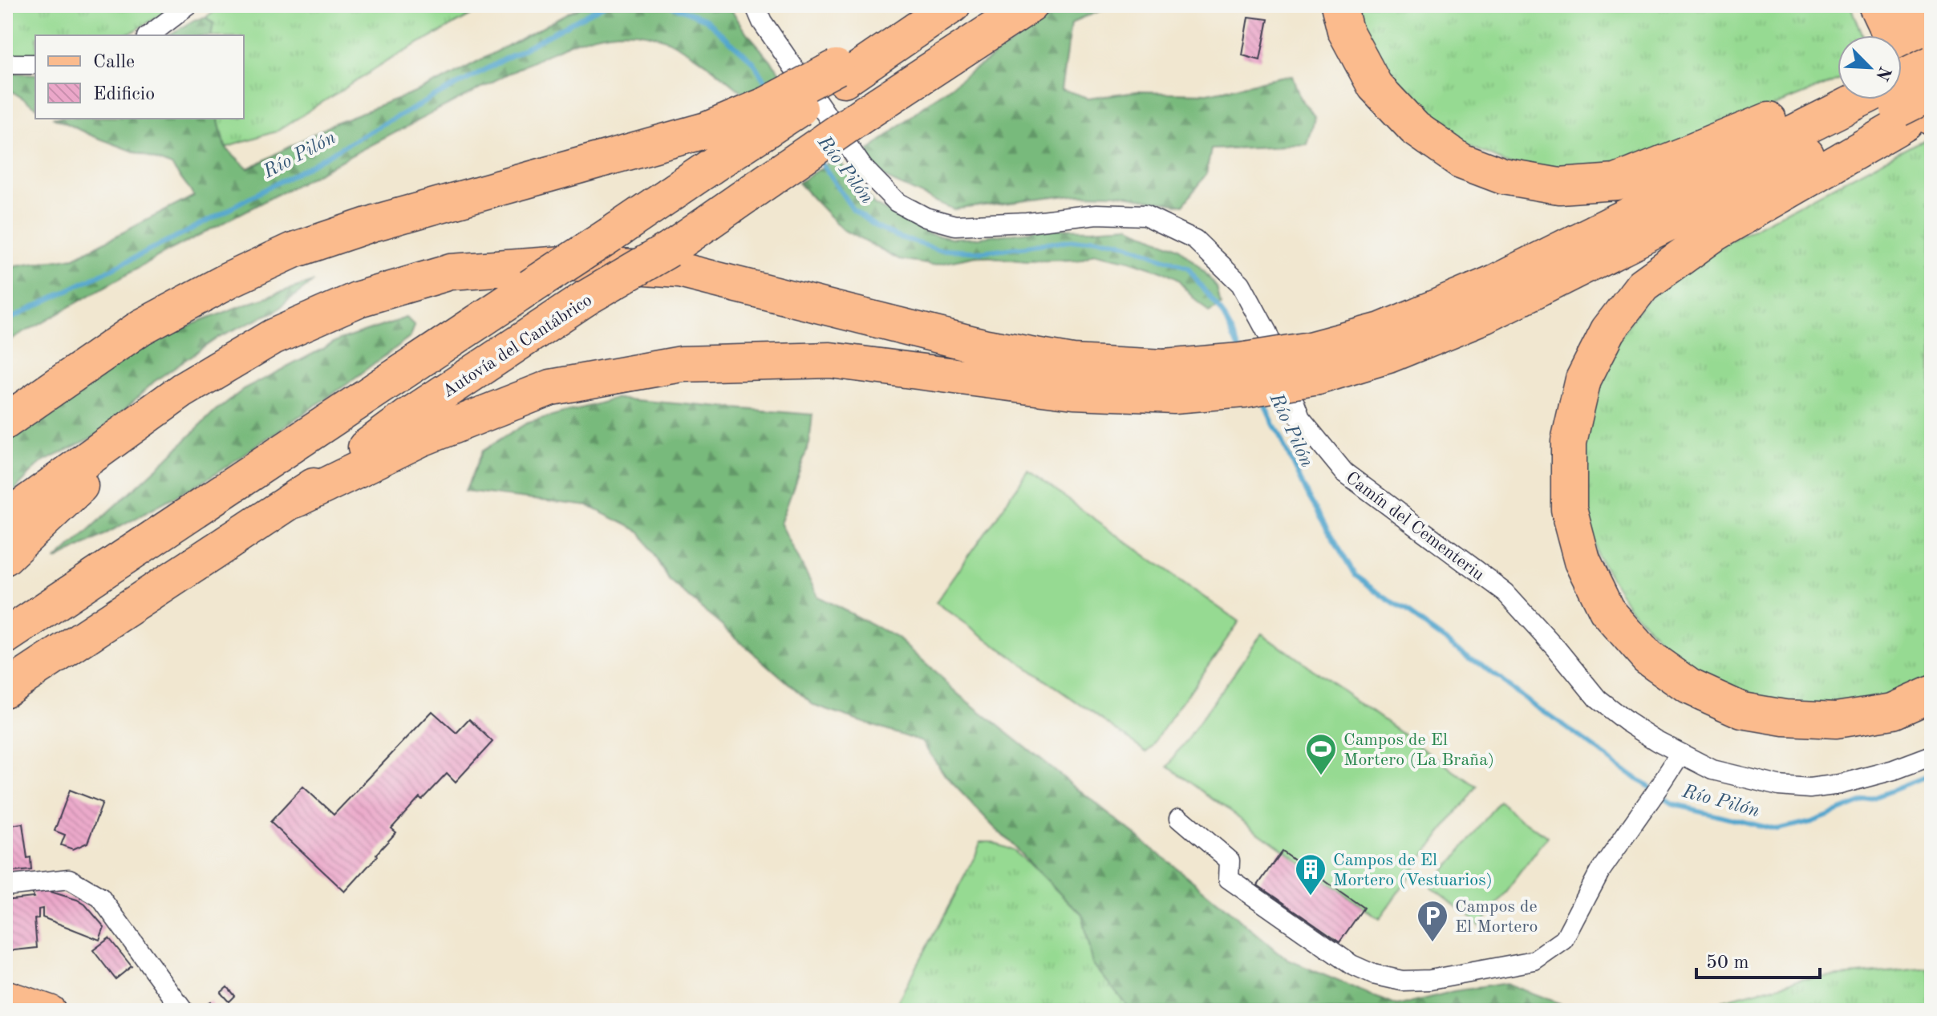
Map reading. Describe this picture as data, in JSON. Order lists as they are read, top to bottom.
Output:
{
  "streets": {
    "highway": ["Autovía del Cantábrico"],
    "street": ["Camín del Cementeriu"]
  },
  "water": ["Río Pilón"],
  "places": {
    "sports": ["Campos de El Mortero (La Braña)"],
    "building": ["Campos de El Mortero (Vestuarios)"],
    "parking": ["Campos de El Mortero"]
  },
  "legend": ["Calle", "Edificio"],
  "scale_bar": "50 m",
  "north": "bottom right"
}
